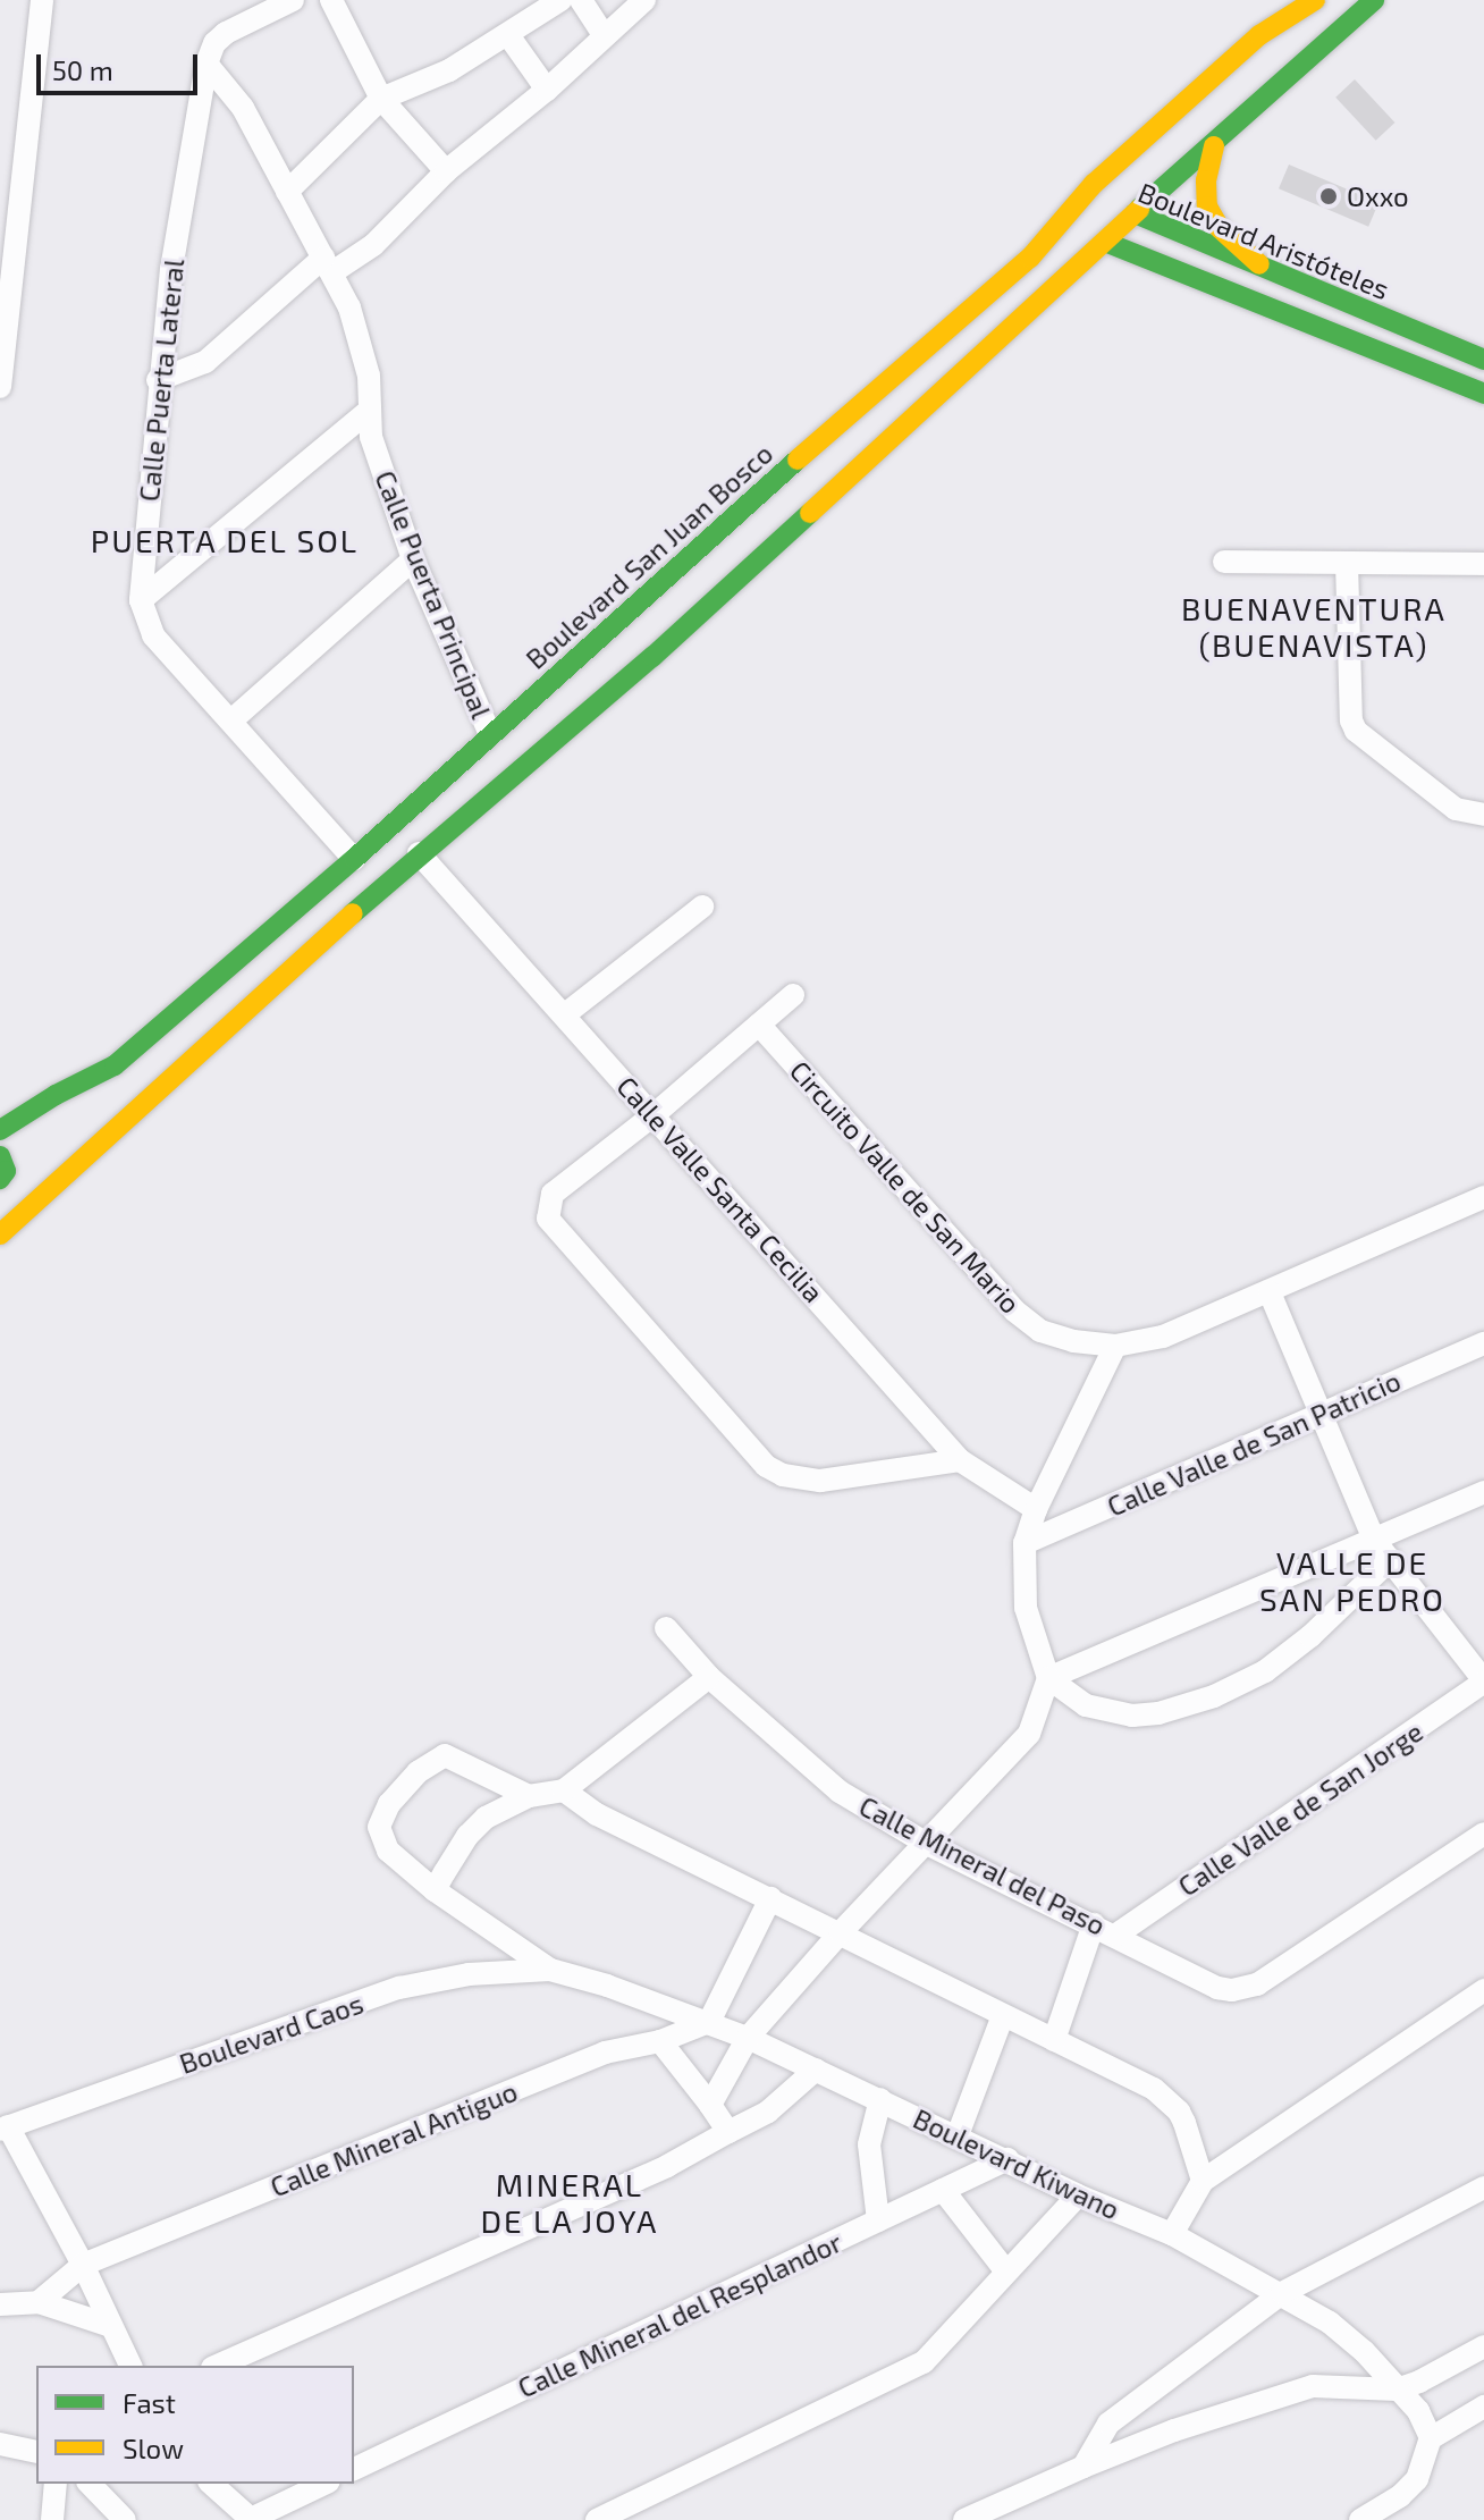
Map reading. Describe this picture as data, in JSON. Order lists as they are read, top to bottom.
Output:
{
  "streets": {
    "main road": ["Boulevard Aristóteles", "Boulevard San Juan Bosco"],
    "street": [
      "Calle Puerta Lateral",
      "Calle Puerta Principal",
      "Circuito Valle de San Mario",
      "Calle Valle Santa Cecilia",
      "Calle Valle de San Patricio",
      "Calle Valle de San Jorge",
      "Calle Mineral del Paso",
      "Boulevard Caos",
      "Calle Mineral Antiguo",
      "Boulevard Kiwano",
      "Calle Mineral del Resplandor"
    ]
  },
  "crossings": [
    ["Boulevard Aristóteles", "Boulevard San Juan Bosco"],
    ["Calle Puerta Lateral", "Boulevard San Juan Bosco"],
    ["Calle Puerta Lateral", "Calle Puerta Principal"],
    ["Boulevard San Juan Bosco", "Calle Puerta Principal"],
    ["Calle Valle de San Jorge", "Calle Mineral del Paso"],
    ["Boulevard Caos", "Boulevard Kiwano"],
    ["Calle Mineral Antiguo", "Boulevard Kiwano"],
    ["Boulevard Kiwano", "Calle Mineral del Resplandor"]
  ],
  "districts": [
    "PUERTA DEL SOL",
    "BUENAVENTURA (BUENAVISTA)",
    "VALLE DE SAN PEDRO",
    "MINERAL DE LA JOYA"
  ],
  "places": ["Oxxo"],
  "legend": ["Fast", "Slow"],
  "scale_bar": "50 m"
}
